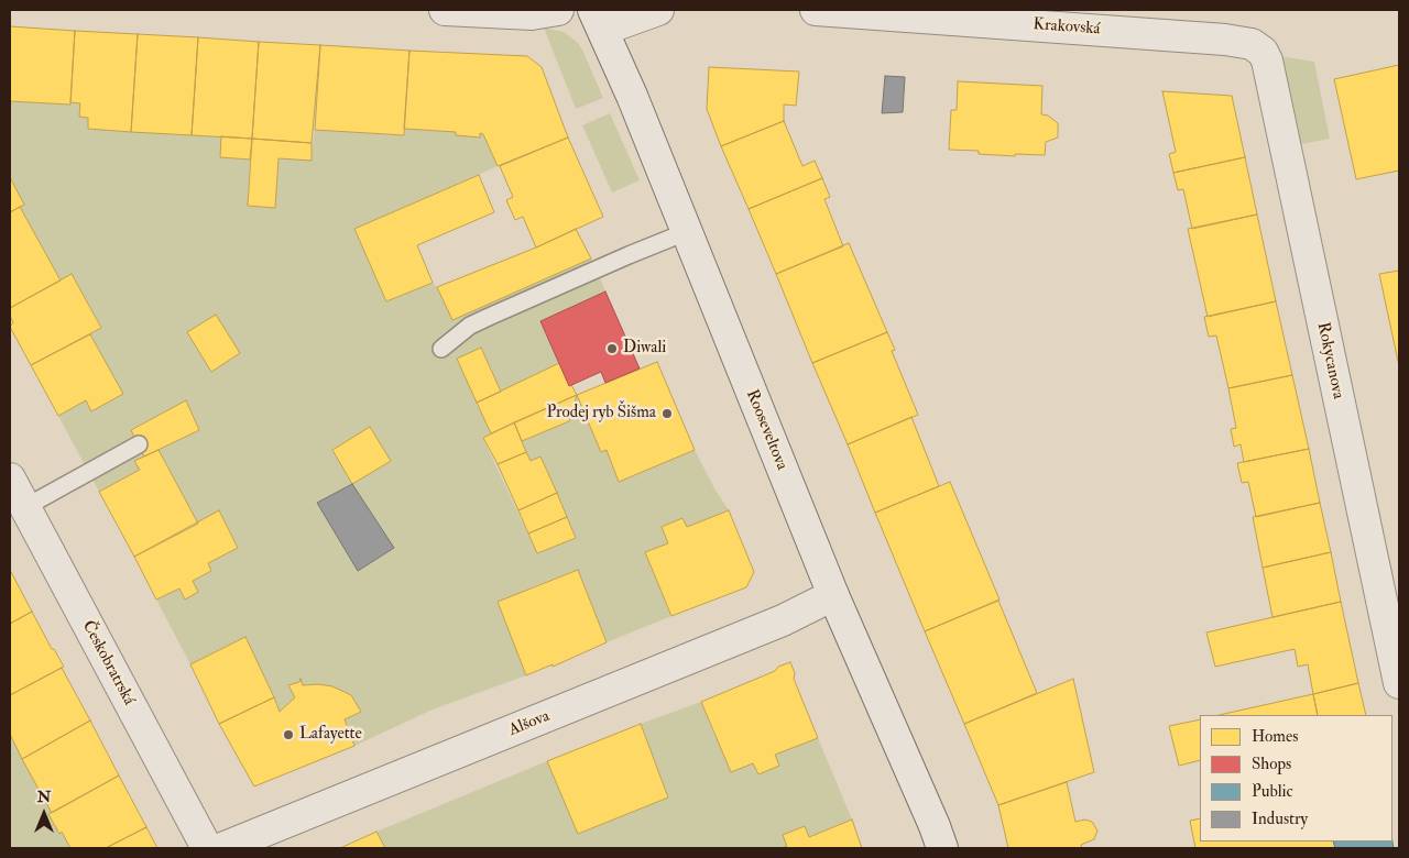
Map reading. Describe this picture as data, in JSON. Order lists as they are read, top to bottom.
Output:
{
  "streets": {
    "street": [
      "Krakovská",
      "Rokycanova",
      "Rooseveltova",
      "Českobratrská",
      "Alšova"
    ]
  },
  "crossings": [
    ["Krakovská", "Rokycanova"],
    ["Rooseveltova", "Alšova"]
  ],
  "places": ["Diwali", "Prodej ryb Šišma", "Lafayette"],
  "legend": [
    "Homes",
    "Shops",
    "Public",
    "Industry"
  ],
  "north": "top"
}
